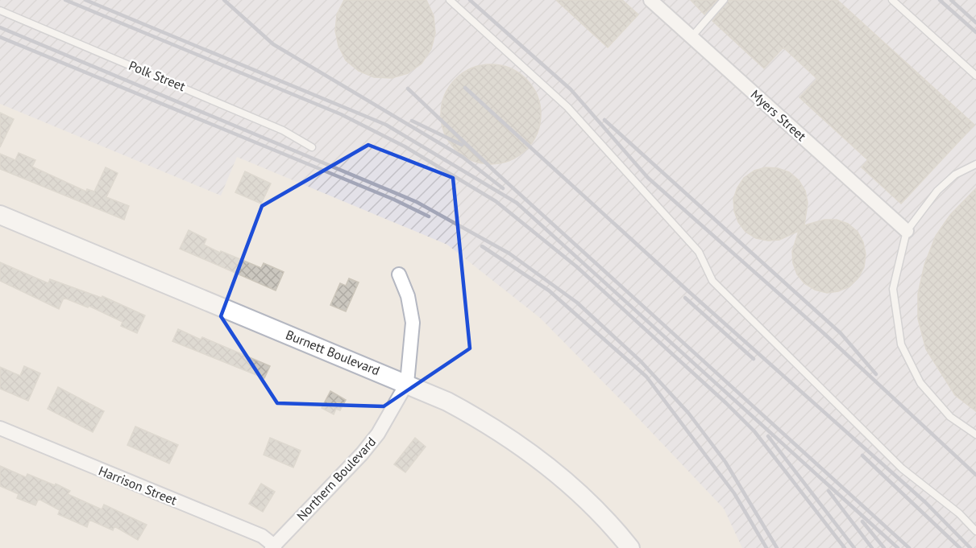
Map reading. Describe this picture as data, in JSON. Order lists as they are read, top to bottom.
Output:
{
  "streets": {
    "main road": ["Burnett Boulevard"],
    "street": ["Myers Street", "Northern Boulevard", "Harrison Street"],
    "lane": ["Polk Street"]
  },
  "crossings": [
    ["Burnett Boulevard", "Northern Boulevard"],
    ["Northern Boulevard", "Harrison Street"]
  ]
}
